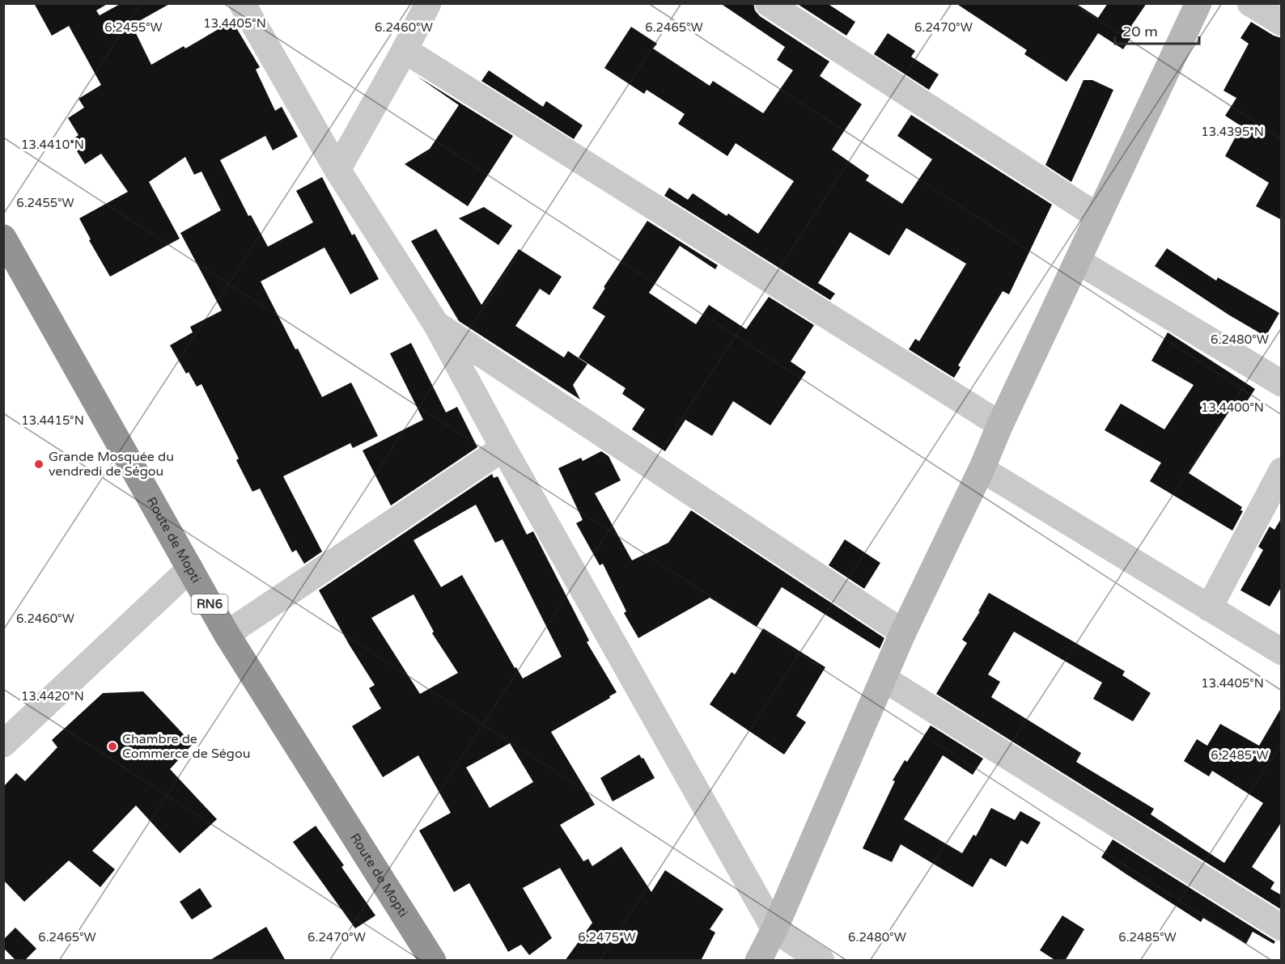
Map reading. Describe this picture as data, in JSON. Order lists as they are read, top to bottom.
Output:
{
  "streets": {
    "highway": ["Route de Mopti", "RN6"]
  },
  "places": ["Grande Mosquée du vendredi de Ségou", "Chambre de Commerce de Ségou"],
  "scale_bar": "20 m",
  "coordinates": [
    "13.4405°N",
    "6.2455°W",
    "6.2460°W",
    "6.2465°W",
    "6.2470°W",
    "13.4395°N",
    "13.4410°N",
    "6.2480°W",
    "13.4400°N",
    "13.4415°N",
    "13.4420°N",
    "6.2485°W",
    "6.2475°W"
  ]
}
